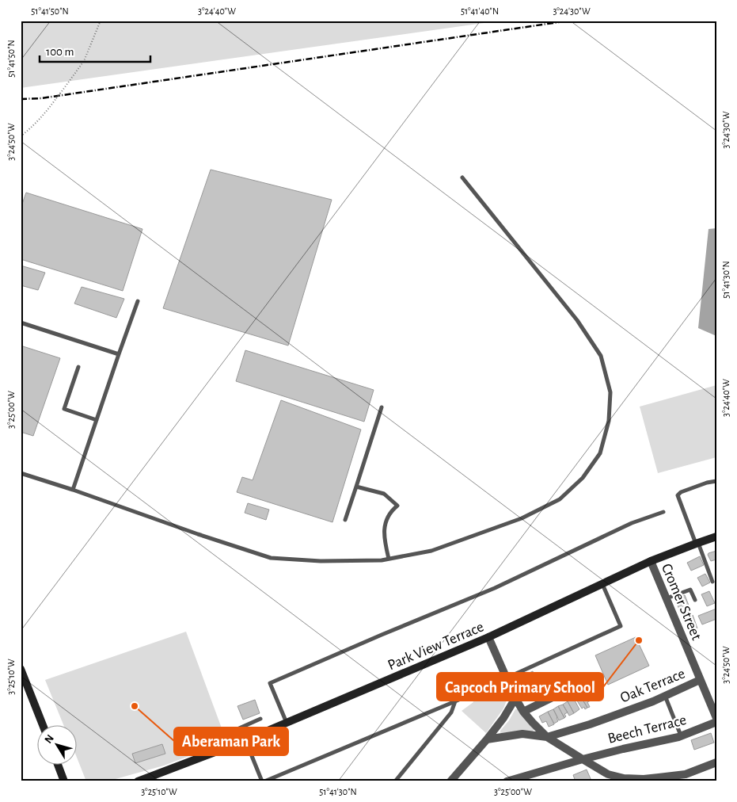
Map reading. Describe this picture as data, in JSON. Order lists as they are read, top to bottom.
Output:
{
  "streets": {
    "main road": ["Park View Terrace"],
    "street": ["Cromer Street", "Oak Terrace", "Beech Terrace"]
  },
  "crossings": [
    ["Cromer Street", "Park View Terrace"],
    ["Cromer Street", "Oak Terrace"]
  ],
  "places": ["Capcoch Primary School", "Aberaman Park"],
  "scale_bar": "100 m",
  "north": "top left",
  "coordinates": [
    "51°41'50\"N",
    "3°24'40\"W",
    "51°41'40\"N",
    "3°24'30\"W",
    "3°24'50\"W",
    "51°41'30\"N",
    "3°25'00\"W",
    "3°25'10\"W"
  ]
}
